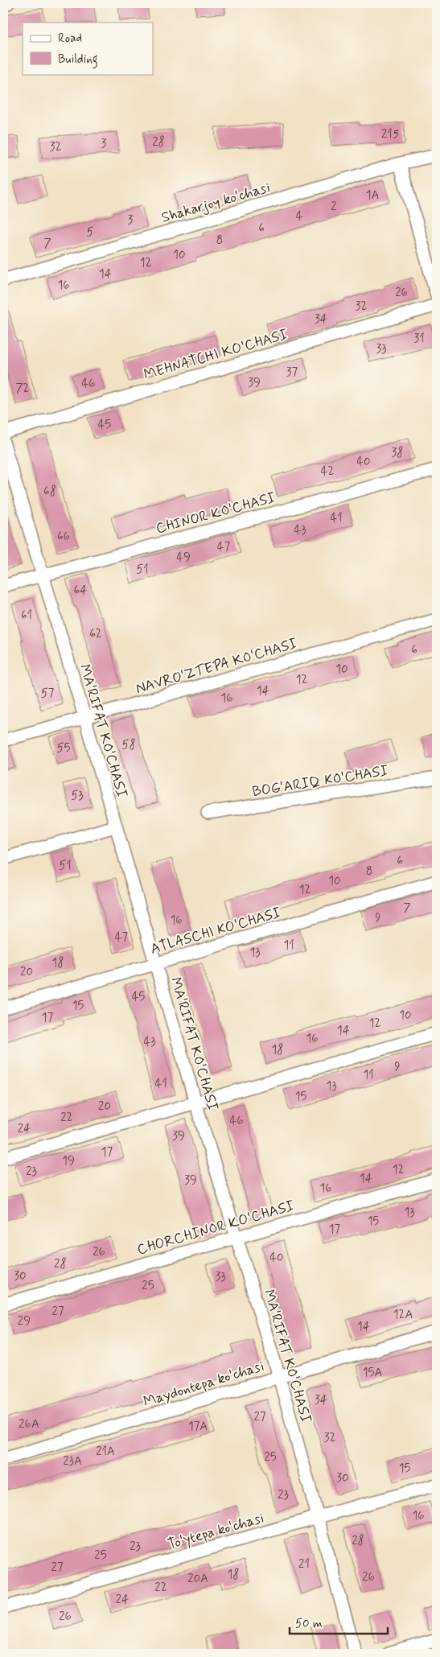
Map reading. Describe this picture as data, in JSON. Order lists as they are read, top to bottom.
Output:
{
  "streets": {
    "street": [
      "Shakarjoy ko'chasi",
      "MEHNATCHI KO'CHASI",
      "CHINOR KO'CHASI",
      "NAVRO'ZTEPA KO'CHASI",
      "MA'RIFAT KO'CHASI",
      "BOG'ARIQ KO'CHASI",
      "ATLASCHI KO'CHASI",
      "CHORCHINOR KO'CHASI",
      "Maydontepa ko'chasi",
      "To'ytepa ko'chasi"
    ]
  },
  "crossings": [
    ["CHINOR KO'CHASI", "MA'RIFAT KO'CHASI"],
    ["NAVRO'ZTEPA KO'CHASI", "MA'RIFAT KO'CHASI"],
    ["MA'RIFAT KO'CHASI", "ATLASCHI KO'CHASI"],
    ["MA'RIFAT KO'CHASI", "CHORCHINOR KO'CHASI"],
    ["MA'RIFAT KO'CHASI", "Maydontepa ko'chasi"],
    ["MA'RIFAT KO'CHASI", "To'ytepa ko'chasi"]
  ],
  "house_numbers": [
    "215",
    "28",
    "3",
    "32",
    "1A",
    "2",
    "4",
    "3",
    "6",
    "5",
    "8",
    "7",
    "10",
    "12",
    "14",
    "16",
    "26",
    "32",
    "34",
    "31",
    "33",
    "37",
    "39",
    "46",
    "72",
    "45",
    "38",
    "40",
    "42",
    "68",
    "41",
    "43",
    "66",
    "47",
    "49",
    "51",
    "64",
    "61",
    "62",
    "6",
    "10",
    "12",
    "14",
    "57",
    "16",
    "58",
    "55",
    "53",
    "6",
    "51",
    "8",
    "10",
    "12",
    "7",
    "9",
    "16",
    "47",
    "11",
    "13",
    "18",
    "20",
    "45",
    "15",
    "10",
    "17",
    "12",
    "14",
    "16",
    "43",
    "18",
    "9",
    "11",
    "41",
    "13",
    "15",
    "20",
    "22",
    "46",
    "24",
    "39",
    "17",
    "19",
    "12",
    "23",
    "14",
    "39",
    "16",
    "13",
    "15",
    "17",
    "26",
    "40",
    "28",
    "30",
    "33",
    "25",
    "27",
    "12A",
    "29",
    "14",
    "15A",
    "34",
    "27",
    "26A",
    "17A",
    "32",
    "21A",
    "25",
    "23A",
    "15",
    "30",
    "23",
    "16",
    "28",
    "23",
    "25",
    "21",
    "27",
    "18",
    "26",
    "20A",
    "22",
    "24",
    "26"
  ],
  "legend": ["Road", "Building"],
  "scale_bar": "50 m"
}
